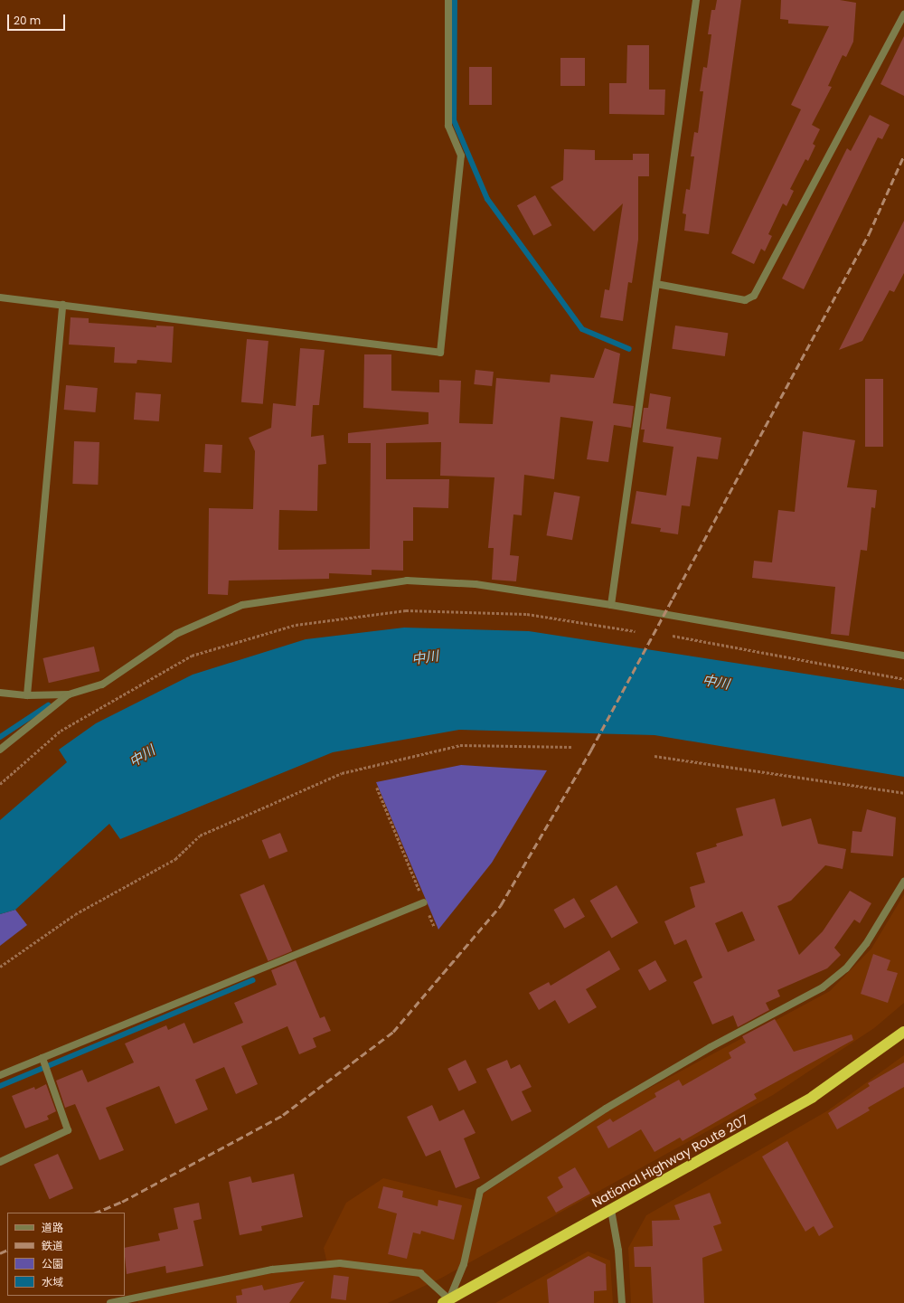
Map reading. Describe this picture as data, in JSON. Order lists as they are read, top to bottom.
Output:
{
  "streets": {
    "highway": ["National Highway Route 207"]
  },
  "water": ["中川"],
  "legend": [
    "道路",
    "鉄道",
    "公園",
    "水域"
  ],
  "scale_bar": "20 m"
}
